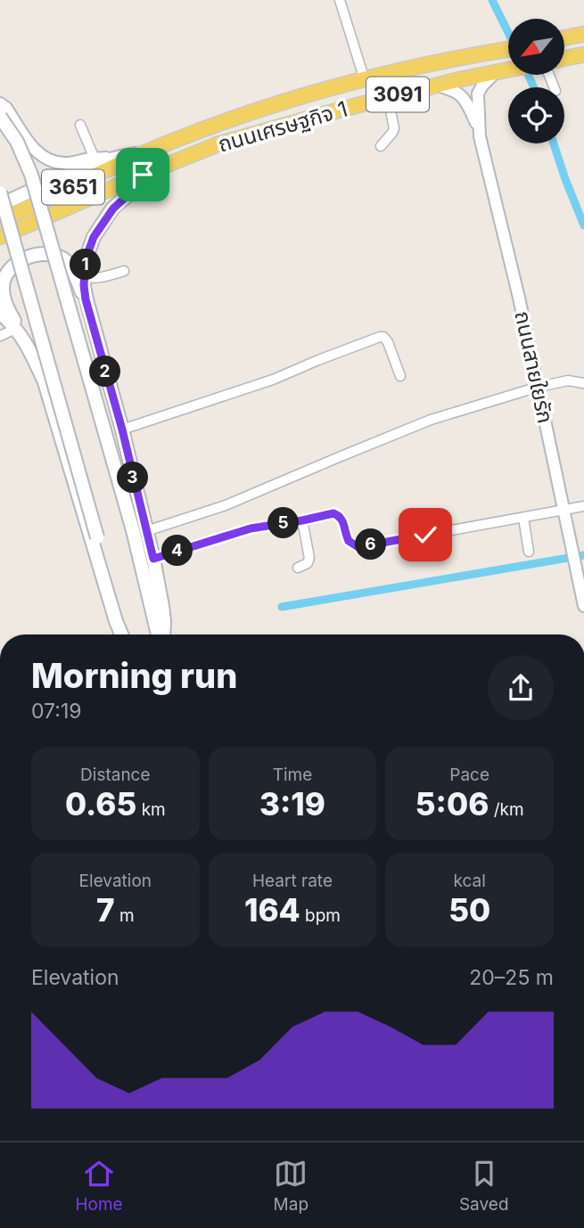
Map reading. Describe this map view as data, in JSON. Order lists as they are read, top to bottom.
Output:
{
  "streets": {
    "main road": ["3091", "ถนนเศรษฐกิจ 1", "3651"],
    "street": ["ถนนสายใยรัก"]
  },
  "crossings": [
    ["3091", "ถนนเศรษฐกิจ 1"],
    ["3091", "3651"],
    ["ถนนเศรษฐกิจ 1", "3651"],
    ["ถนนเศรษฐกิจ 1", "ถนนสายใยรัก"]
  ],
  "north": "bottom left",
  "page": {
    "pins": [
      "1",
      "2",
      "3",
      "5",
      "6",
      "4"
    ],
    "heading": ["Morning run", "07:19"],
    "stats": [
      ["Distance", "0.65 km"],
      ["Time", "3:19"],
      ["Pace", "5:06 /km"],
      ["Elevation", "7 m"],
      ["Heart rate", "164 bpm"],
      ["kcal", "50"]
    ],
    "chart": ["Elevation", "20–25 m"],
    "tabs": ["Home", "Map", "Saved"]
  }
}
